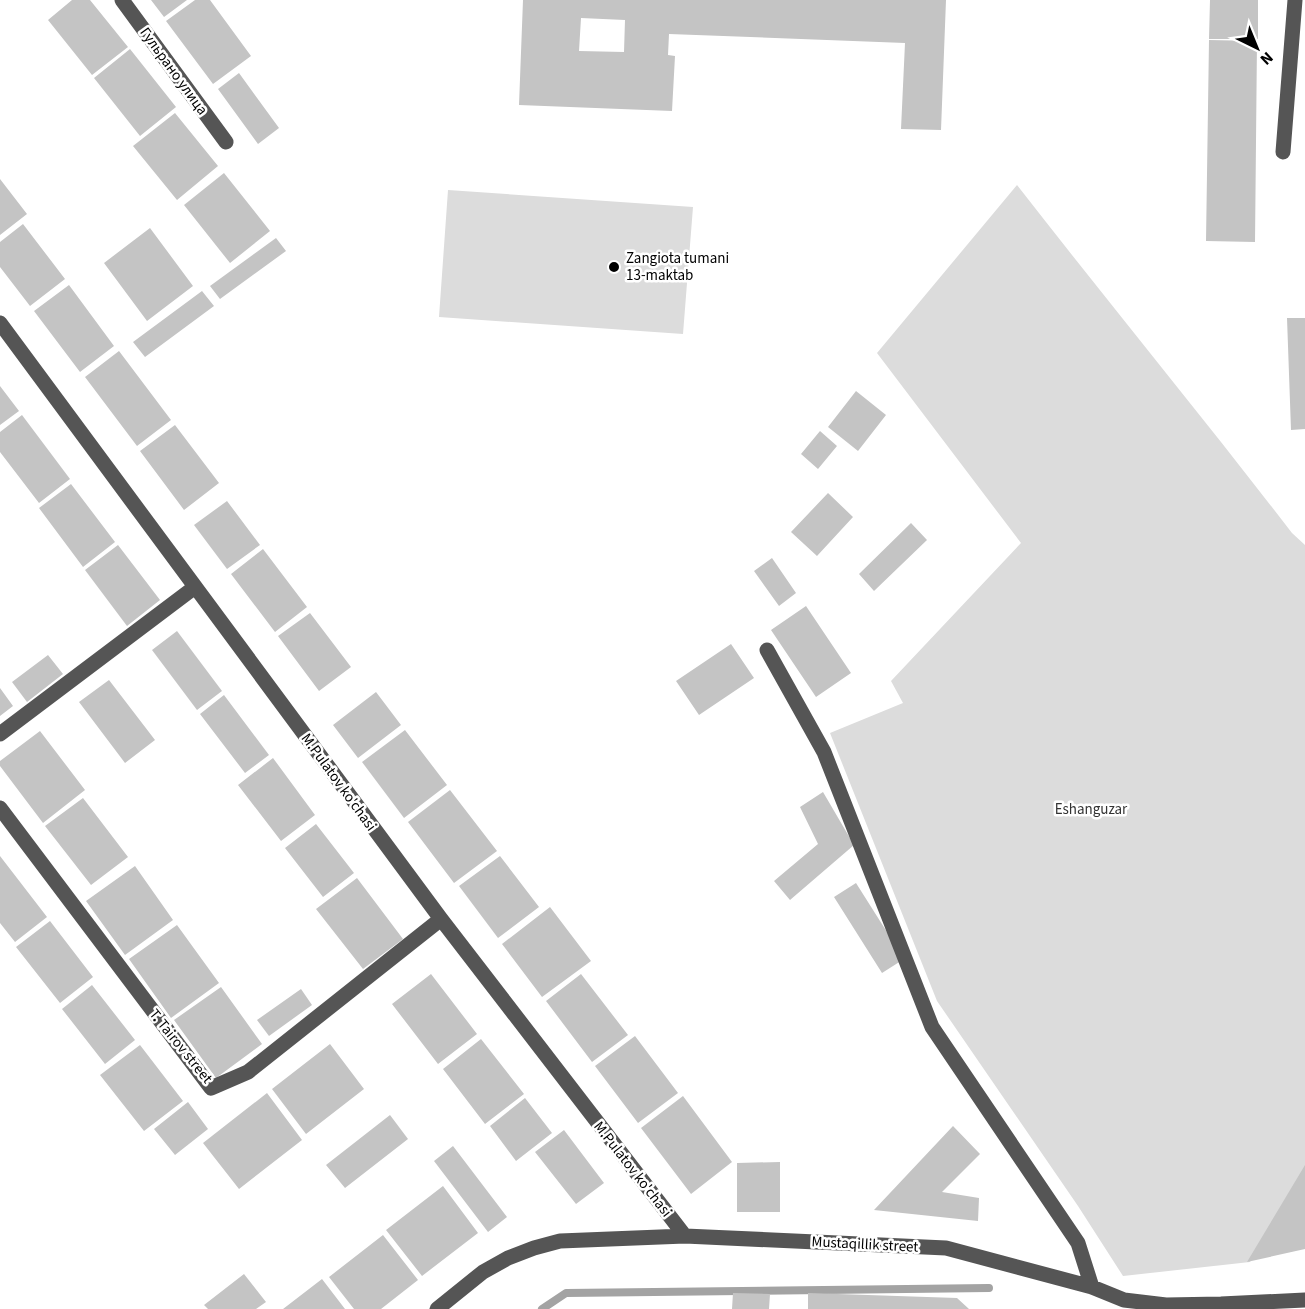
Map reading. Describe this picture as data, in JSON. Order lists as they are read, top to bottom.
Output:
{
  "streets": {
    "street": [
      "Гульрано улица",
      "M.Pulatov ko'chasi",
      "T. Tairov street",
      "Mustaqillik street"
    ]
  },
  "crossings": [
    ["M.Pulatov ko'chasi", "T. Tairov street"],
    ["M.Pulatov ko'chasi", "Mustaqillik street"]
  ],
  "parks": ["Eshanguzar"],
  "places": ["Zangiota tumani 13-maktab"],
  "north": "bottom right"
}
